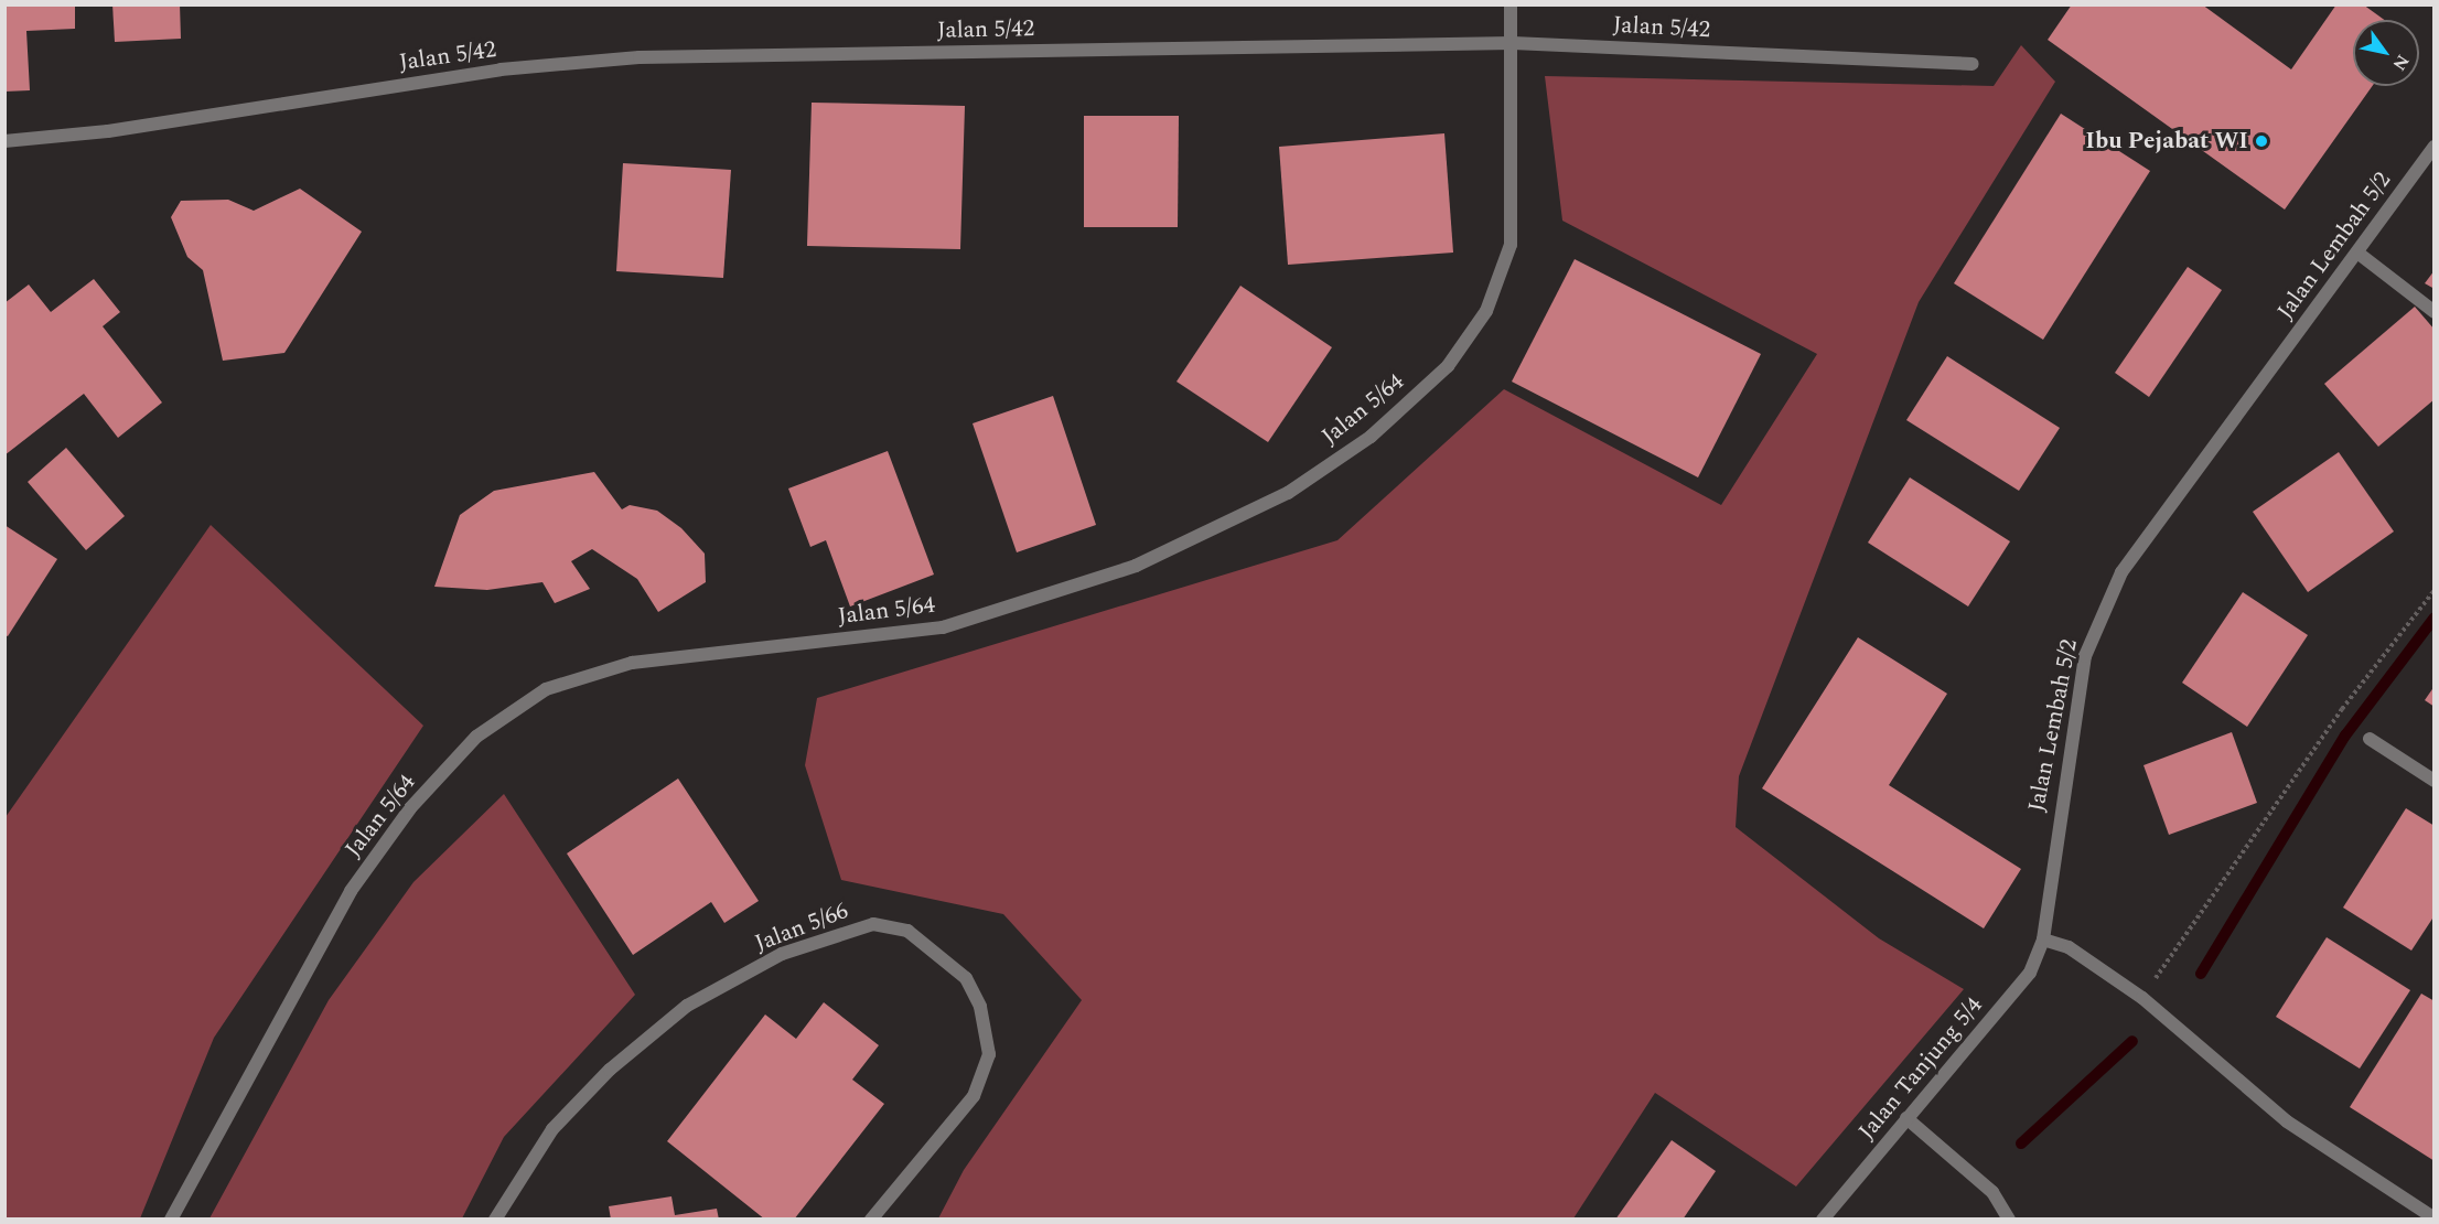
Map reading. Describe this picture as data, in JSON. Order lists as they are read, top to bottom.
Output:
{
  "streets": {
    "street": [
      "Jalan 5/42",
      "Jalan Lembah 5/2",
      "Jalan 5/64",
      "Jalan 5/66",
      "Jalan Tanjung 5/4"
    ]
  },
  "crossings": [
    ["Jalan 5/42", "Jalan 5/64"],
    ["Jalan Lembah 5/2", "Jalan Tanjung 5/4"]
  ],
  "places": ["Ibu Pejabat WI"],
  "north": "bottom right"
}
